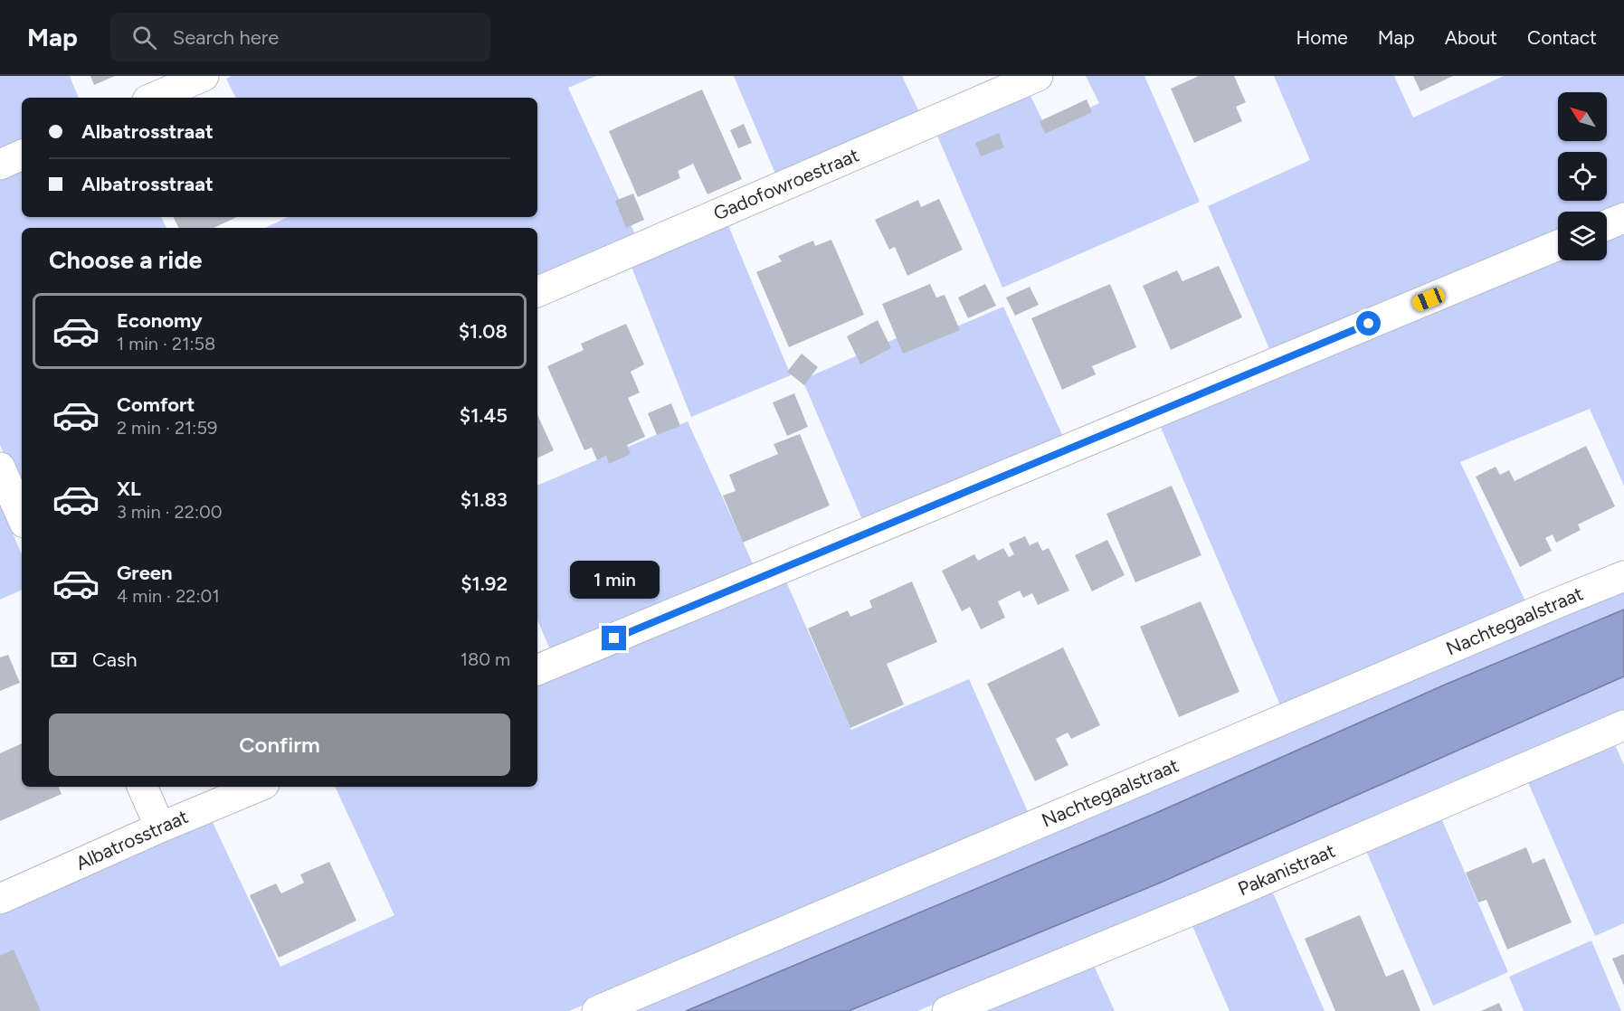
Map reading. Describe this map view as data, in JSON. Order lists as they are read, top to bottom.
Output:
{
  "streets": {
    "street": [
      "Gadofowroestraat",
      "Nachtegaalstraat",
      "Albatrosstraat",
      "Pakanistraat"
    ]
  },
  "north": "top left",
  "page": {
    "header": "Map",
    "search": "Search here",
    "nav": [
      "Home",
      "Map",
      "About",
      "Contact"
    ],
    "banner": ["Albatrosstraat", "Albatrosstraat"],
    "heading": "Choose a ride",
    "list": [
      {
        "name": "Economy",
        "note": "1 min · 21:58",
        "value": "$1.08"
      },
      {
        "name": "Comfort",
        "note": "2 min · 21:59",
        "value": "$1.45"
      },
      {
        "name": "XL",
        "note": "3 min · 22:00",
        "value": "$1.83"
      },
      {
        "name": "Green",
        "note": "4 min · 22:01",
        "value": "$1.92"
      }
    ],
    "bubble": "1 min",
    "pay": ["Cash", "180 m"],
    "buttons": "Confirm"
  }
}
